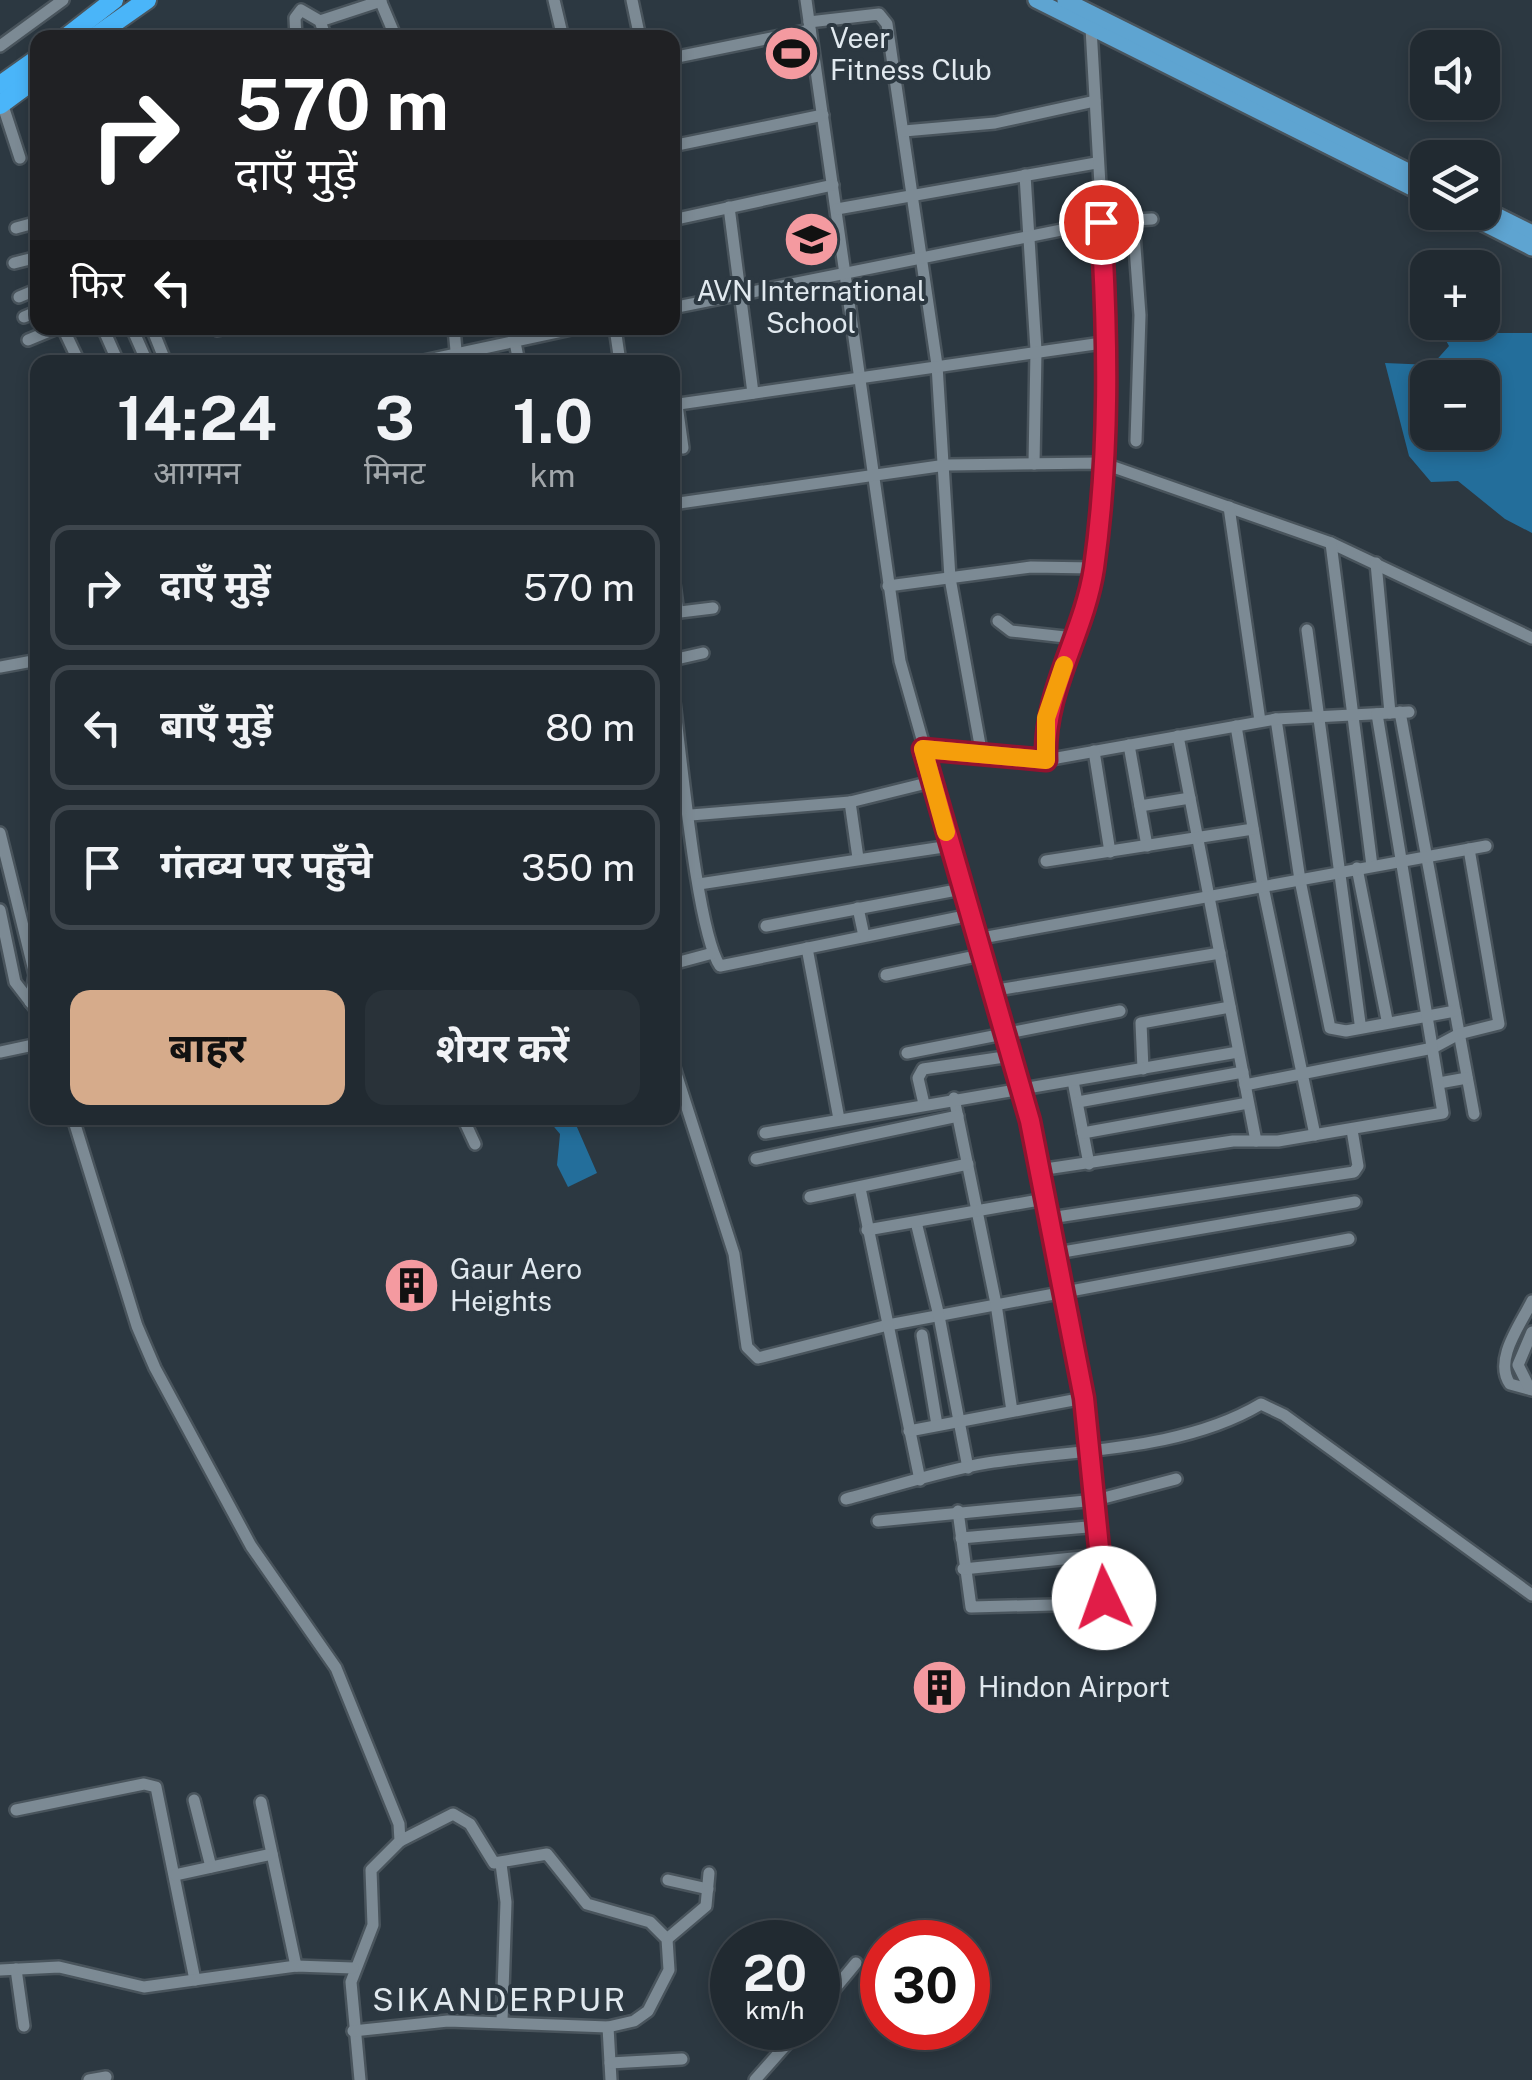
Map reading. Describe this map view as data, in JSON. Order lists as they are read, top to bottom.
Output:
{
  "districts": ["SIKANDERPUR"],
  "places": {
    "sports": ["Veer Fitness Club"],
    "school or university": ["AVN International School"],
    "building": ["Gaur Aero Heights", "Hindon Airport"]
  },
  "page": {
    "map_buttons": ["+", "−"],
    "turn": ["570 m", "दाएँ मुड़ें"],
    "then": "फिर",
    "eta": [
      "14:24",
      "आगमन",
      "3",
      "मिनट",
      "1.0",
      "km"
    ],
    "list": [
      {
        "name": "दाएँ मुड़ें",
        "value": "570 m"
      },
      {
        "name": "बाएँ मुड़ें",
        "value": "80 m"
      },
      {
        "name": "गंतव्य पर पहुँचे",
        "value": "350 m"
      }
    ],
    "buttons": ["बाहर", "शेयर करें"],
    "speed": "20 km/h",
    "limit": "30"
  }
}
